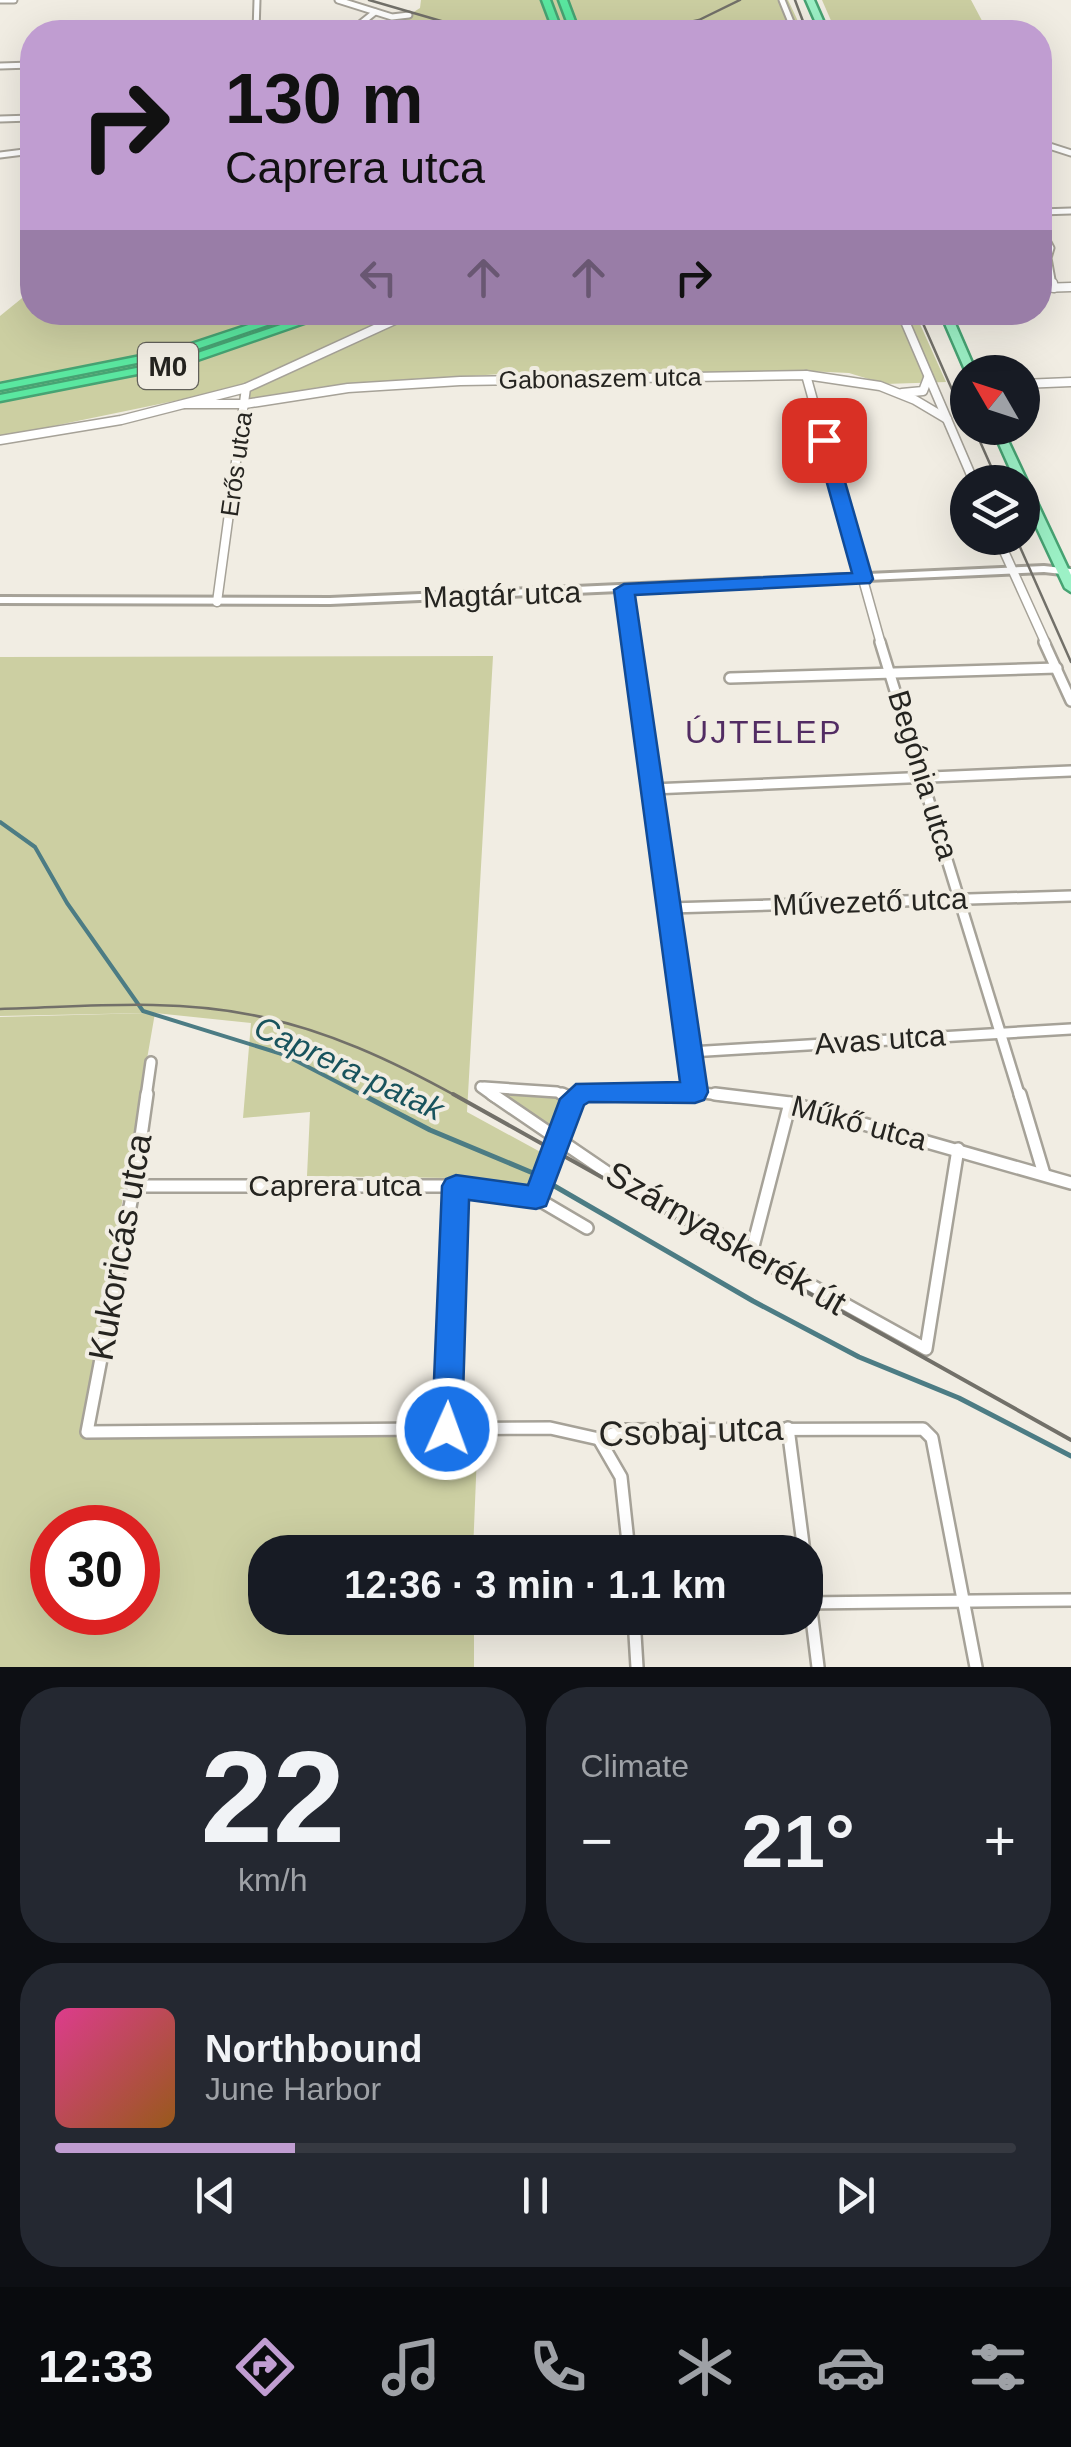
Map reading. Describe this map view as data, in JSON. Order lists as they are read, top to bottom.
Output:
{
  "streets": {
    "highway": ["M0"],
    "street": [
      "Gabonaszem utca",
      "Erős utca",
      "Magtár utca",
      "Begónia utca",
      "Művezető utca",
      "Avas utca",
      "Műkő utca",
      "Caprera utca",
      "Szárnyaskerék út",
      "Kukoricás utca",
      "Csobaj utca"
    ]
  },
  "crossings": [
    ["Gabonaszem utca", "Erős utca"],
    ["Gabonaszem utca", "Begónia utca"],
    ["Erős utca", "Magtár utca"],
    ["Magtár utca", "Begónia utca"],
    ["Begónia utca", "Művezető utca"],
    ["Begónia utca", "Avas utca"],
    ["Begónia utca", "Műkő utca"],
    ["Caprera utca", "Kukoricás utca"],
    ["Kukoricás utca", "Csobaj utca"]
  ],
  "districts": ["ÚJTELEP"],
  "water": ["Caprera-patak"],
  "north": "top left",
  "page": {
    "turn": ["130 m", "Caprera utca"],
    "limit": "30",
    "trip": "12:36 · 3 min · 1.1 km",
    "tile": [
      ["22", "km/h"],
      "Climate"
    ],
    "heat": ["−", "21°", "+"],
    "song": ["Northbound", "June Harbor"],
    "tabs": "12:33"
  }
}
